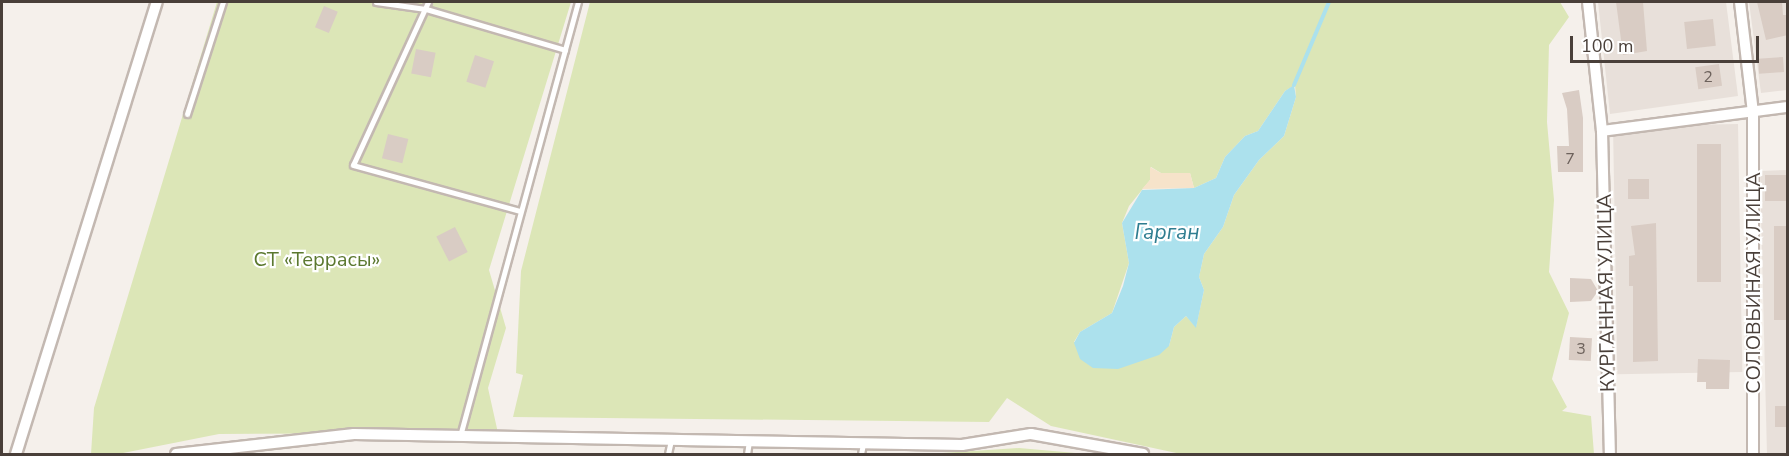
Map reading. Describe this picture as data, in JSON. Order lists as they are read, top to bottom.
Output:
{
  "streets": {
    "street": ["СОЛОВЬИНАЯ УЛИЦА", "КУРГАННАЯ УЛИЦА"]
  },
  "water": ["Гарган"],
  "parks": ["СТ «Террасы»"],
  "house_numbers": ["2", "7", "3"],
  "scale_bar": "100 m"
}
